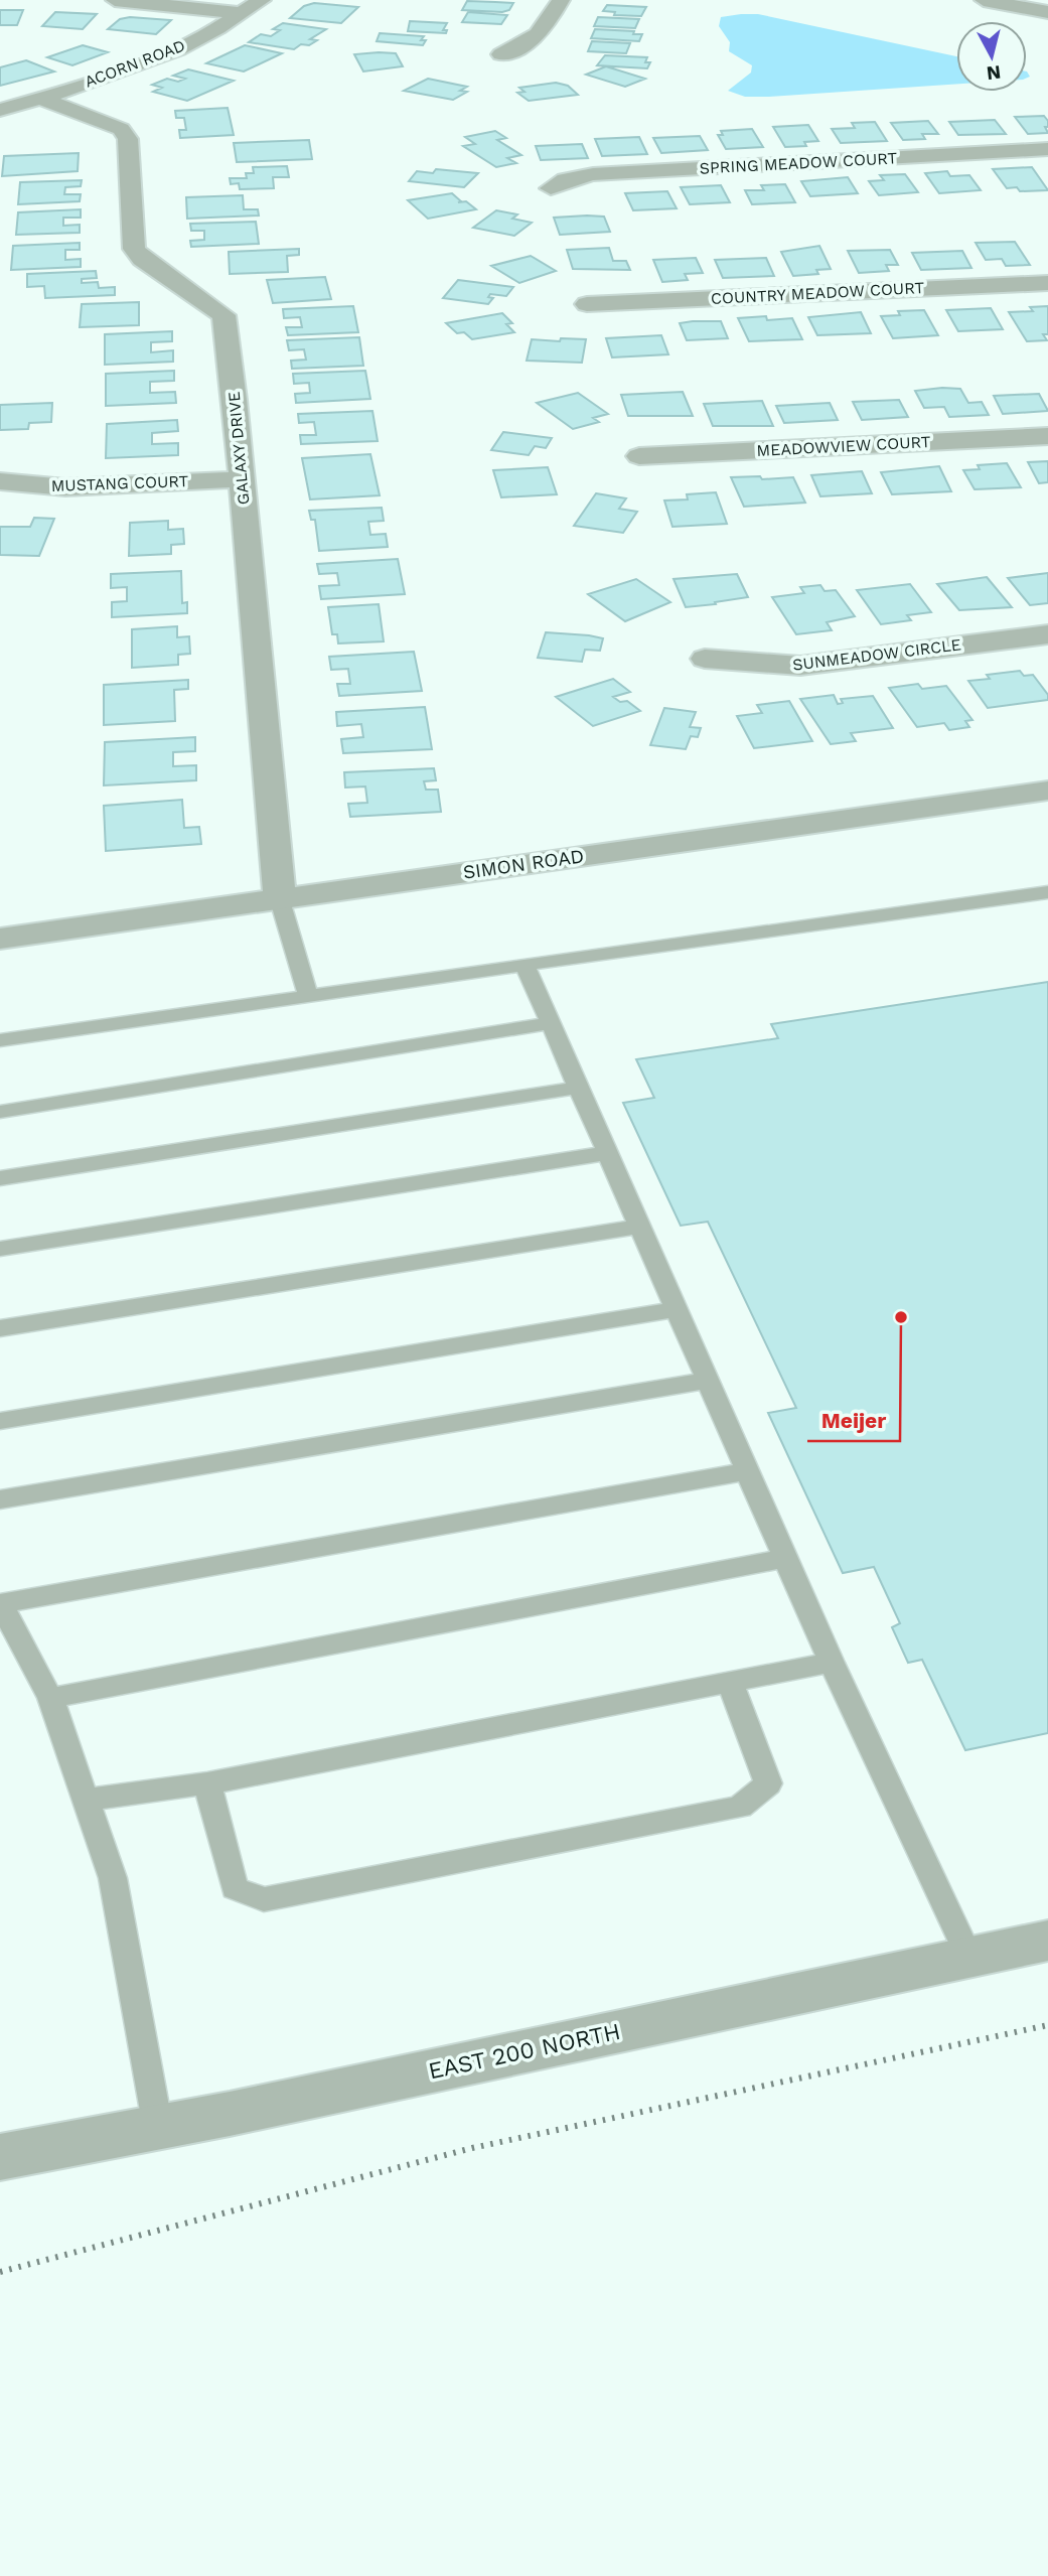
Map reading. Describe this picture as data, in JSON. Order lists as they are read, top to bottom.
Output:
{
  "streets": {
    "street": [
      "ACORN ROAD",
      "SPRING MEADOW COURT",
      "COUNTRY MEADOW COURT",
      "MEADOWVIEW COURT",
      "GALAXY DRIVE",
      "MUSTANG COURT",
      "SUNMEADOW CIRCLE",
      "SIMON ROAD",
      "EAST 200 NORTH"
    ]
  },
  "crossings": [
    ["ACORN ROAD", "GALAXY DRIVE"],
    ["GALAXY DRIVE", "MUSTANG COURT"],
    ["GALAXY DRIVE", "SIMON ROAD"]
  ],
  "places": ["Meijer"],
  "north": "bottom"
}
